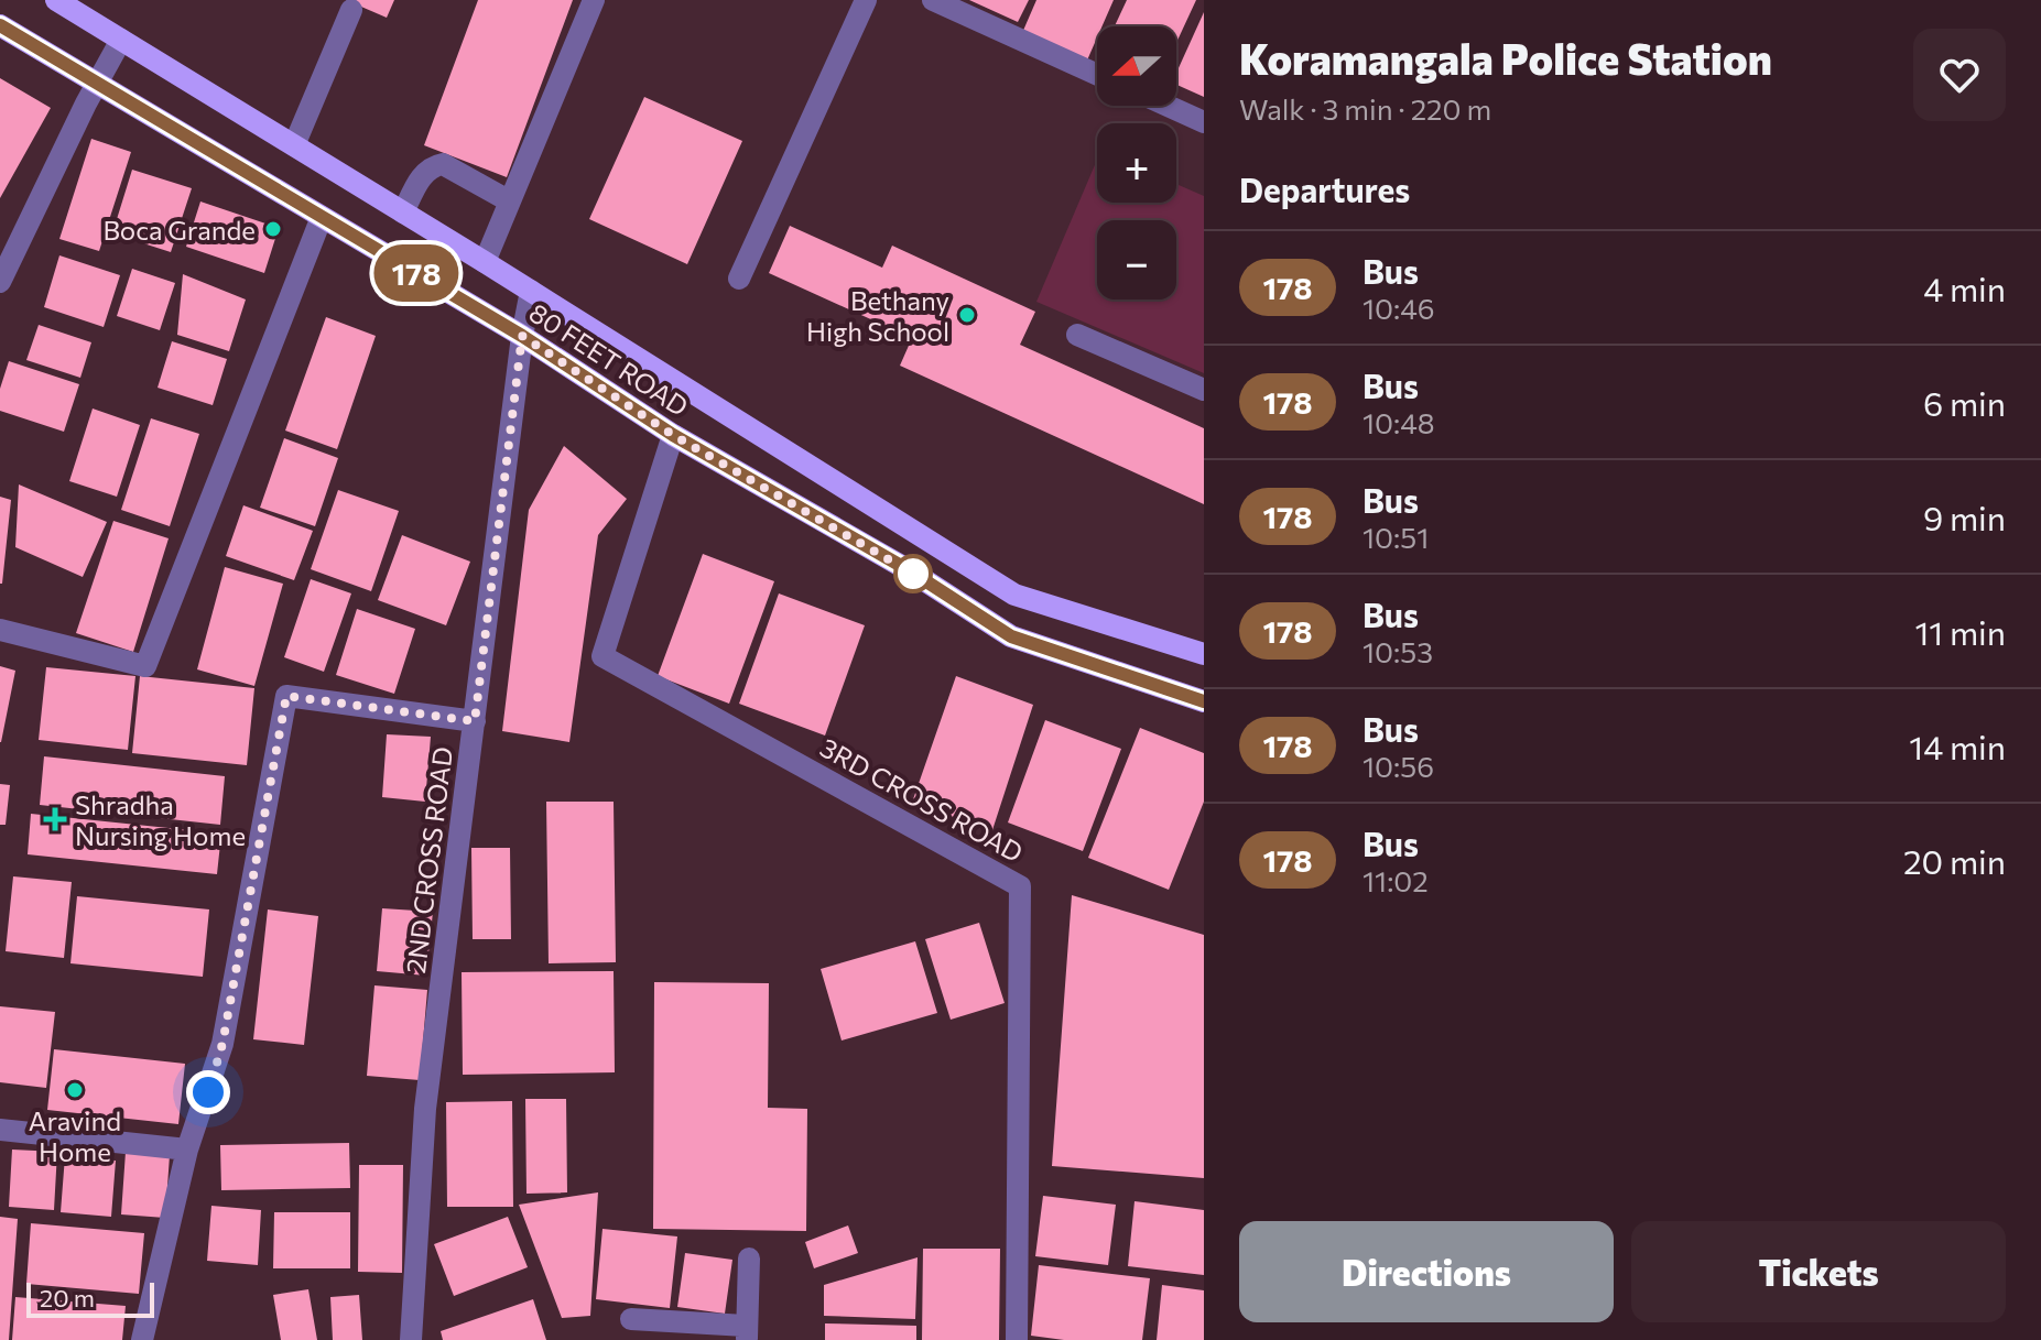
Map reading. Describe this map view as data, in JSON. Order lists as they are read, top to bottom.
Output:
{
  "streets": {
    "main road": ["80 FEET ROAD"],
    "street": ["3RD CROSS ROAD", "2ND CROSS ROAD"]
  },
  "crossings": [
    ["80 FEET ROAD", "3RD CROSS ROAD"],
    ["80 FEET ROAD", "2ND CROSS ROAD"]
  ],
  "places": {
    "other": ["Boca Grande", "Bethany High School", "Aravind Home"],
    "health": ["Shradha Nursing Home"]
  },
  "lines": ["bus line 178"],
  "scale_bar": "20 m",
  "north": "left",
  "page": {
    "on_map": "178",
    "heading": [
      ["Koramangala Police Station", "Walk · 3 min · 220 m"],
      "Departures"
    ],
    "map_buttons": ["+", "−"],
    "list": [
      {
        "mark": "178",
        "name": "Bus",
        "note": "10:46",
        "value": "4 min"
      },
      {
        "mark": "178",
        "name": "Bus",
        "note": "10:48",
        "value": "6 min"
      },
      {
        "mark": "178",
        "name": "Bus",
        "note": "10:51",
        "value": "9 min"
      },
      {
        "mark": "178",
        "name": "Bus",
        "note": "10:53",
        "value": "11 min"
      },
      {
        "mark": "178",
        "name": "Bus",
        "note": "10:56",
        "value": "14 min"
      },
      {
        "mark": "178",
        "name": "Bus",
        "note": "11:02",
        "value": "20 min"
      }
    ],
    "buttons": ["Directions", "Tickets"],
    "scale": "20 m"
  }
}
